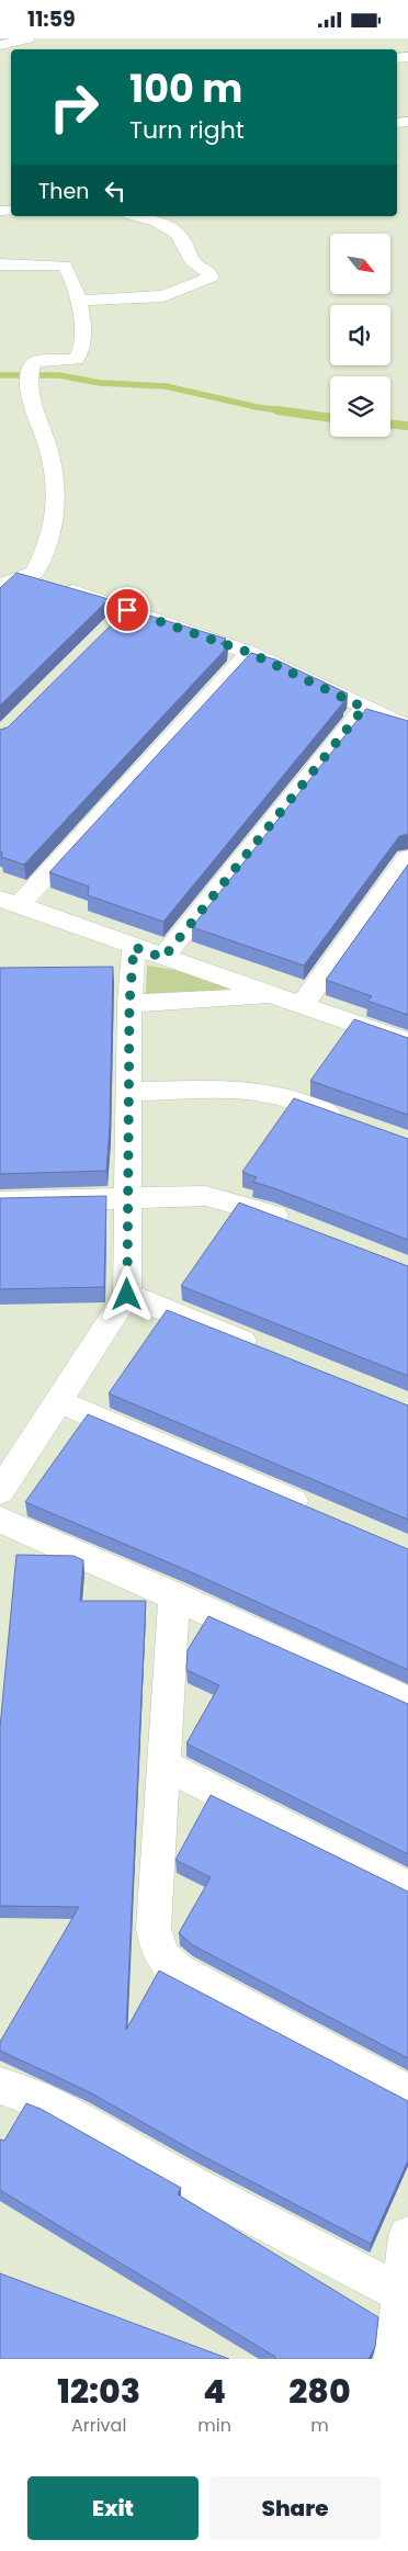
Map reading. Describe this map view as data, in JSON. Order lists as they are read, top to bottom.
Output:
{
  "north": "bottom right",
  "page": {
    "status": "11:59",
    "turn": ["100 m", "Turn right"],
    "then": "Then",
    "eta": [
      "12:03",
      "Arrival",
      "4",
      "min",
      "280",
      "m"
    ],
    "buttons": ["Exit", "Share"]
  }
}
